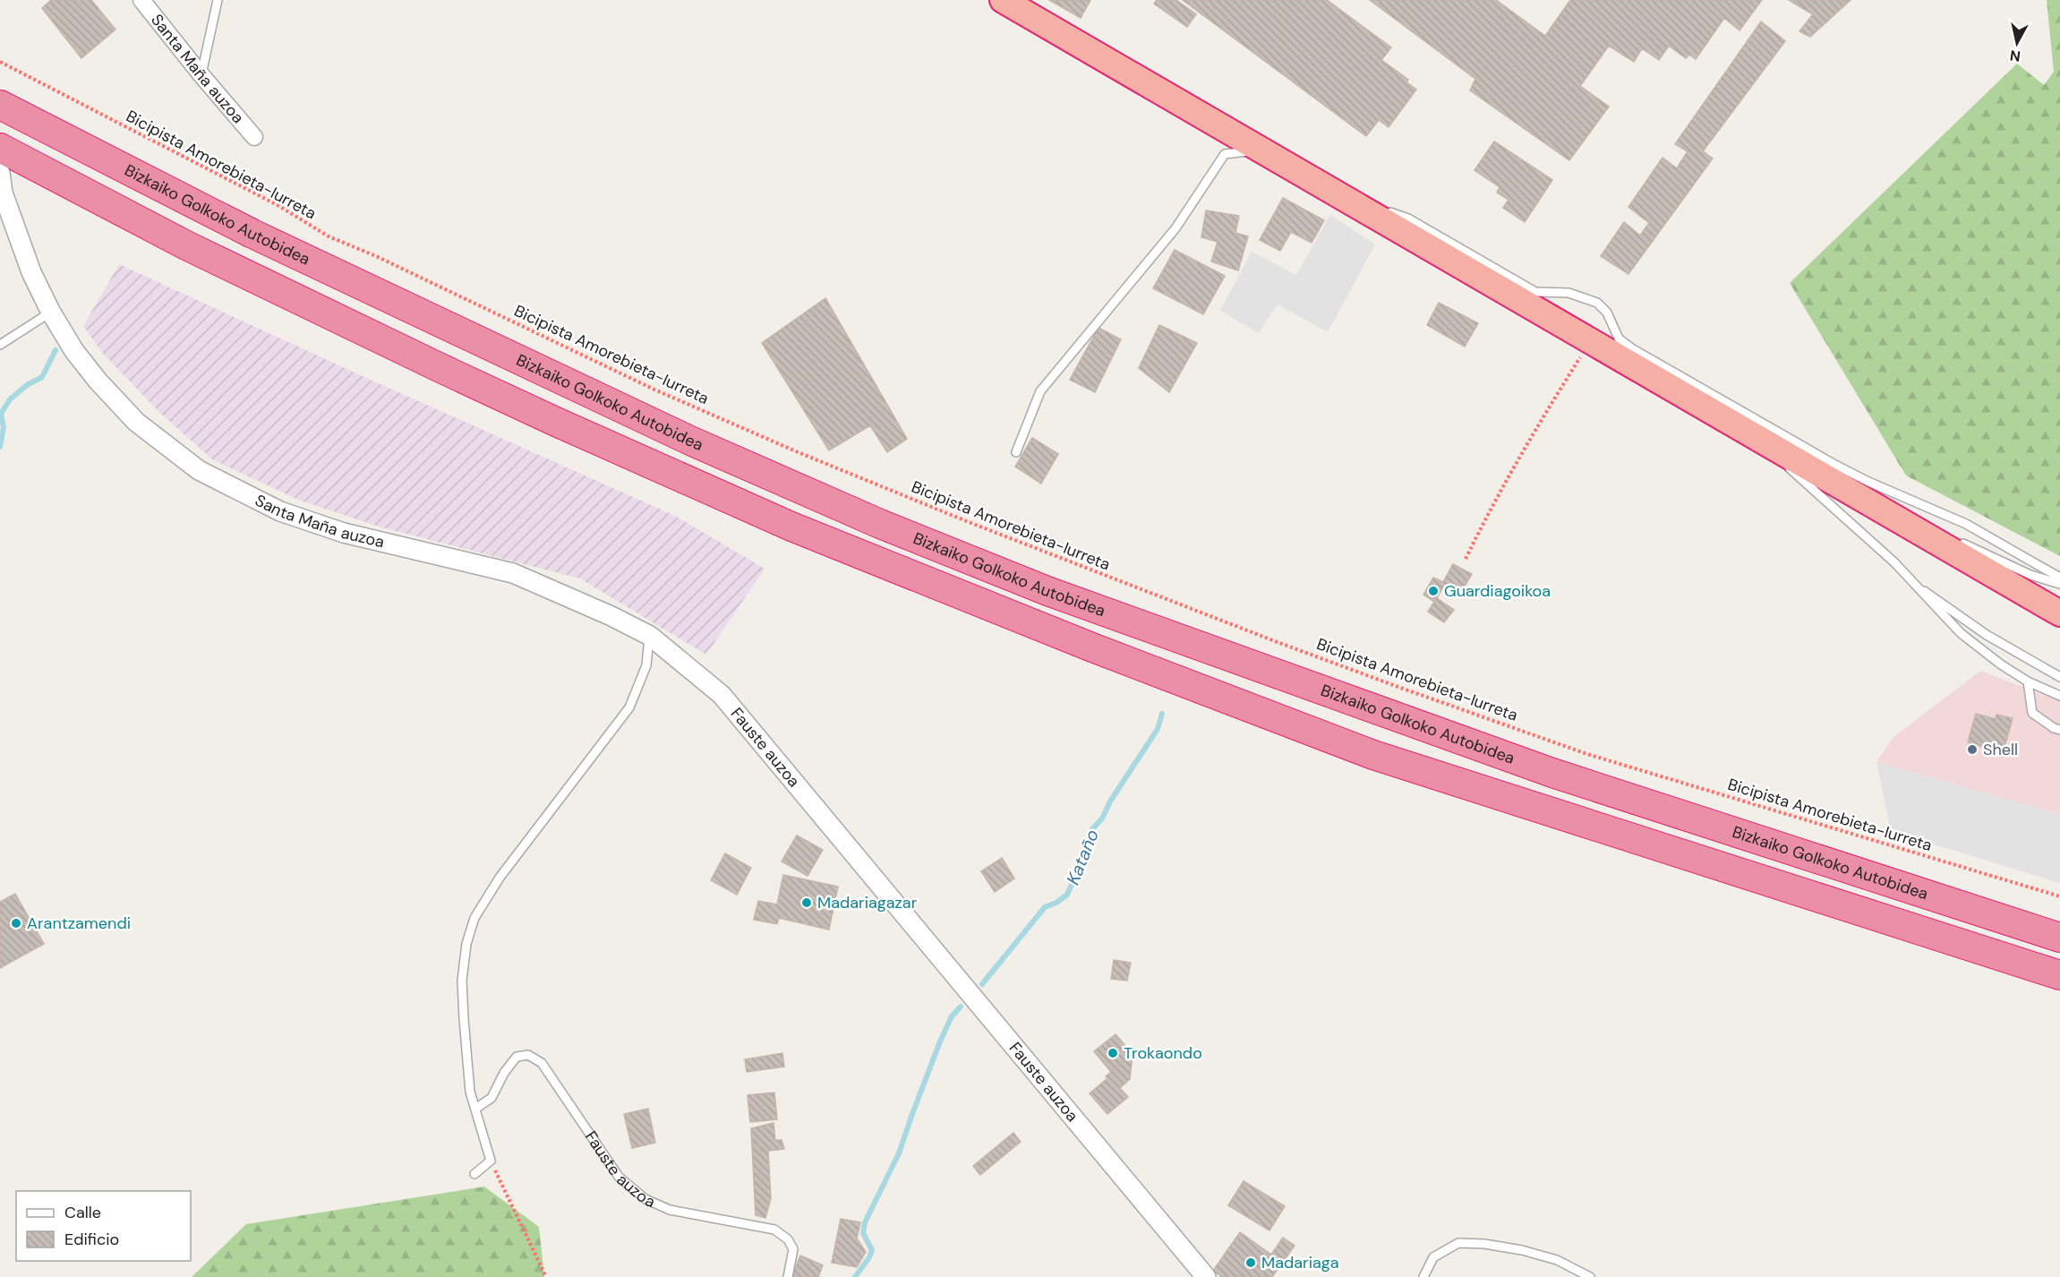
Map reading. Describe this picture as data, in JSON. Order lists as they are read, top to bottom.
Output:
{
  "streets": {
    "highway": ["Bizkaiko Golkoko Autobidea"],
    "street": ["Santa Maña auzoa", "Fauste auzoa"],
    "path": ["Bicipista Amorebieta-Iurreta"]
  },
  "crossings": [
    ["Santa Maña auzoa", "Fauste auzoa"]
  ],
  "water": ["Kataño"],
  "places": [
    "Guardiagoikoa",
    "Shell",
    "Madariagazar",
    "Arantzamendi",
    "Trokaondo",
    "Madariaga"
  ],
  "legend": ["Calle", "Edificio"],
  "north": "bottom"
}
